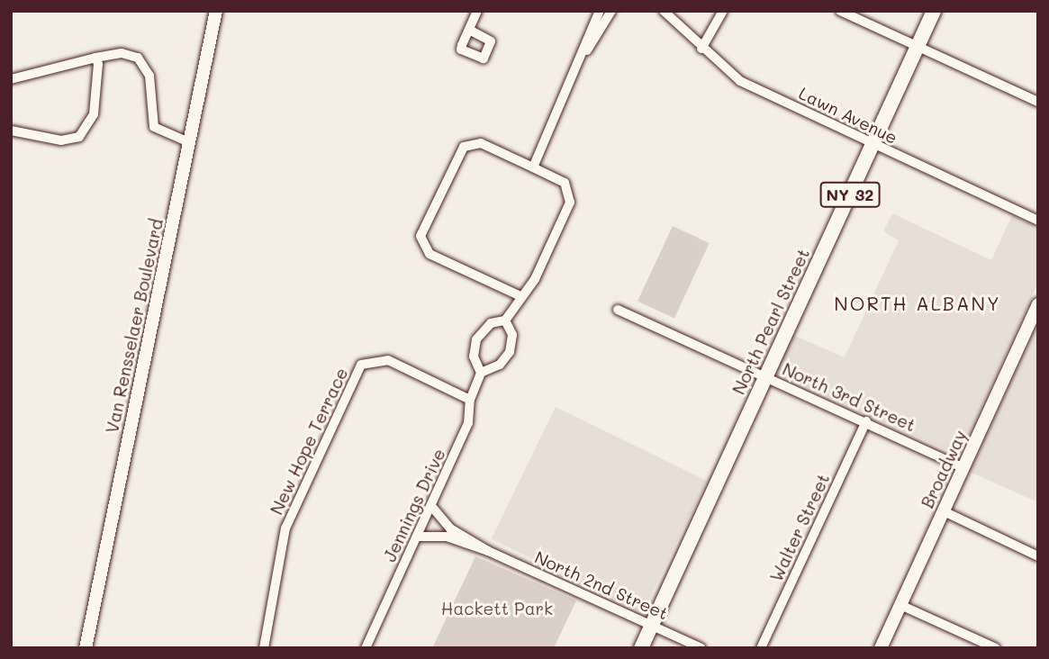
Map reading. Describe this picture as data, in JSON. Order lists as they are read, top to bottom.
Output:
{
  "streets": {
    "main road": ["NY 32", "North Pearl Street"],
    "street": [
      "Lawn Avenue",
      "Van Rensselaer Boulevard",
      "North 3rd Street",
      "New Hope Terrace",
      "Broadway",
      "Jennings Drive",
      "Walter Street",
      "North 2nd Street"
    ]
  },
  "crossings": [
    ["Lawn Avenue", "North Pearl Street"],
    ["North Pearl Street", "North 3rd Street"],
    ["North Pearl Street", "North 2nd Street"],
    ["North 3rd Street", "Broadway"],
    ["North 3rd Street", "Walter Street"],
    ["New Hope Terrace", "Jennings Drive"],
    ["Jennings Drive", "North 2nd Street"]
  ],
  "districts": ["NORTH ALBANY"],
  "parks": ["Hackett Park"]
}
